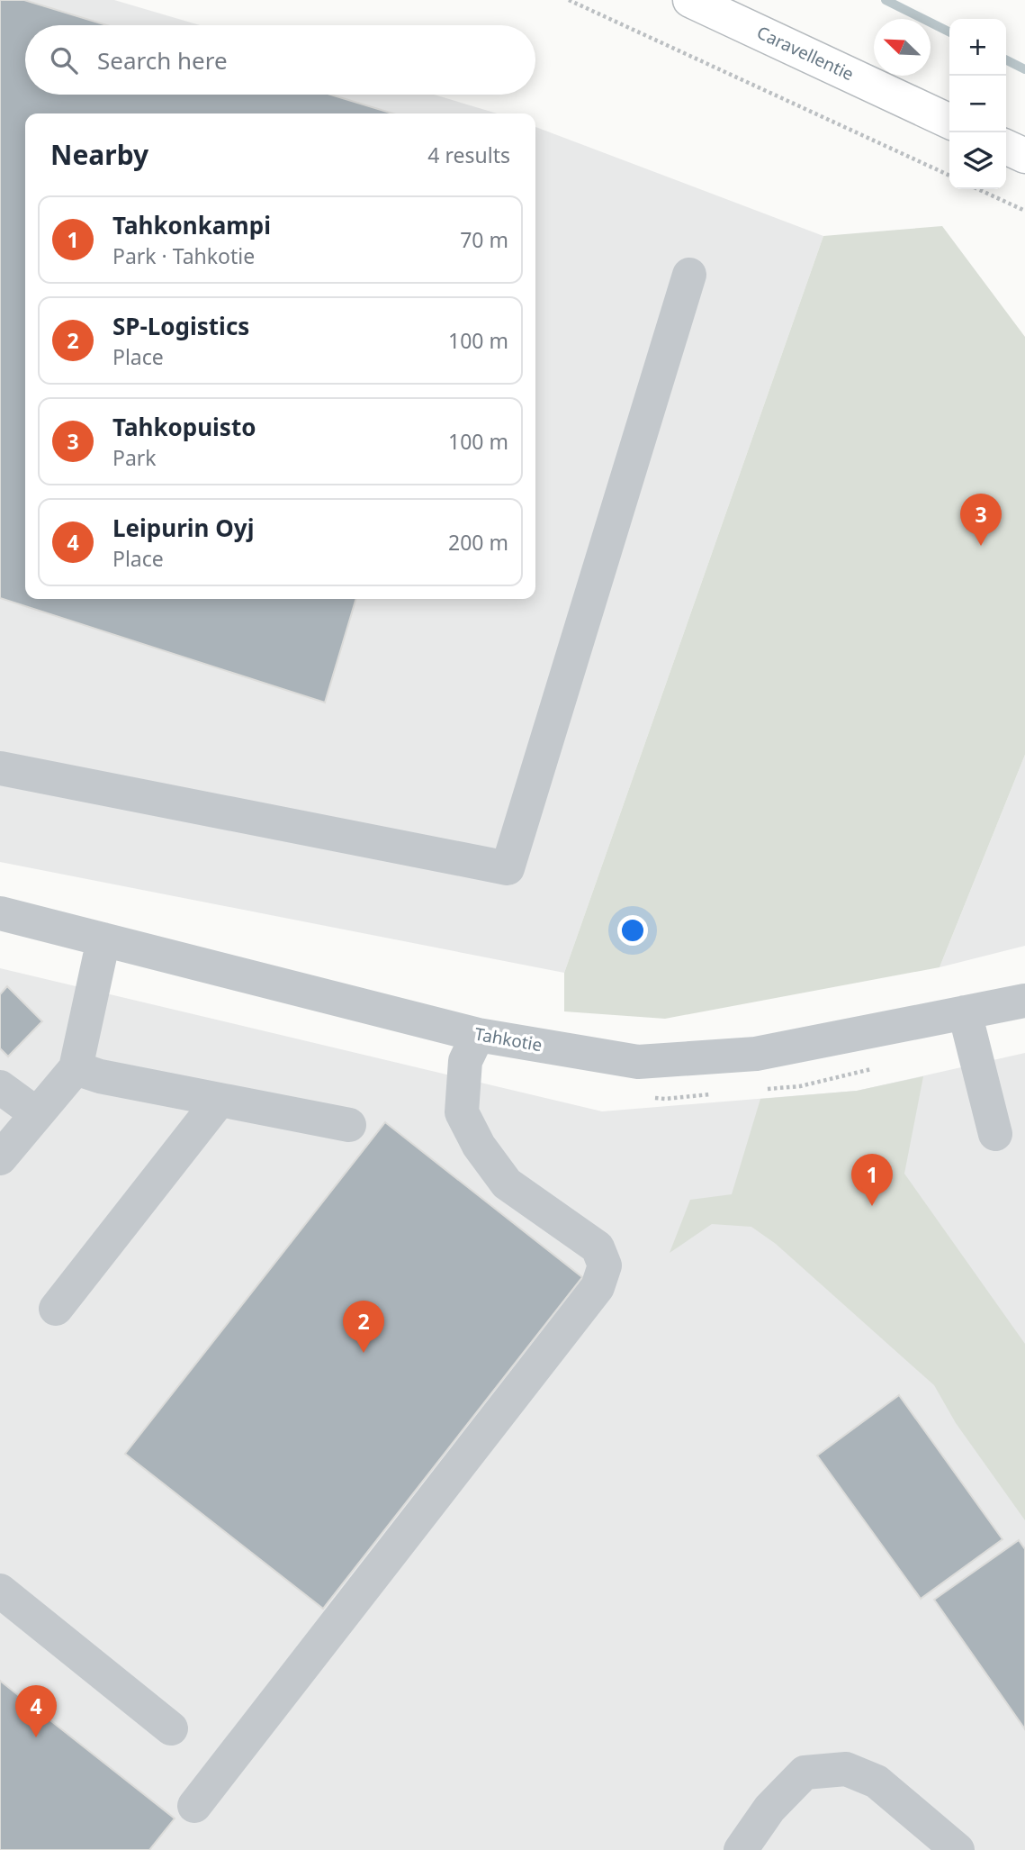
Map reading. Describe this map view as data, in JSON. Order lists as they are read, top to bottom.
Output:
{
  "streets": {
    "main road": ["Caravellentie"],
    "street": ["Tahkotie"]
  },
  "north": "top left",
  "page": {
    "map_buttons": ["+", "−"],
    "search": "Search here",
    "heading": ["Nearby", "4 results"],
    "list": [
      {
        "mark": "1",
        "name": "Tahkonkampi",
        "note": "Park · Tahkotie",
        "value": "70 m"
      },
      {
        "mark": "2",
        "name": "SP-Logistics",
        "note": "Place",
        "value": "100 m"
      },
      {
        "mark": "3",
        "name": "Tahkopuisto",
        "note": "Park",
        "value": "100 m"
      },
      {
        "mark": "4",
        "name": "Leipurin Oyj",
        "note": "Place",
        "value": "200 m"
      }
    ],
    "pins": [
      "3",
      "1",
      "2",
      "4"
    ]
  }
}
